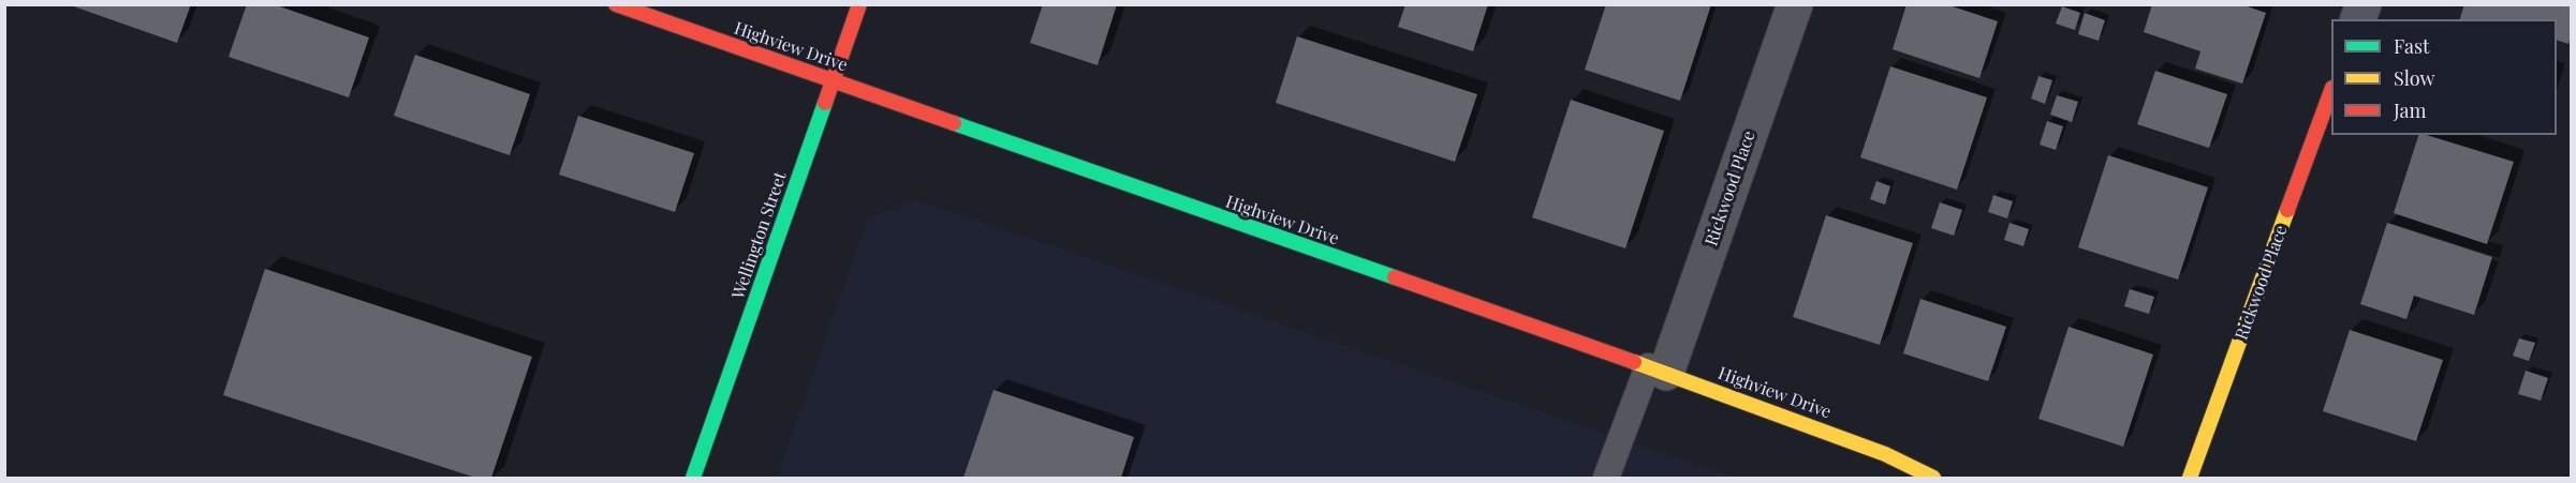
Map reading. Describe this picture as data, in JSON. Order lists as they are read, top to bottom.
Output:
{
  "streets": {
    "street": ["Highview Drive", "Rickwood Place", "Wellington Street"]
  },
  "crossings": [
    ["Highview Drive", "Rickwood Place"],
    ["Highview Drive", "Wellington Street"]
  ],
  "legend": ["Fast", "Slow", "Jam"]
}
